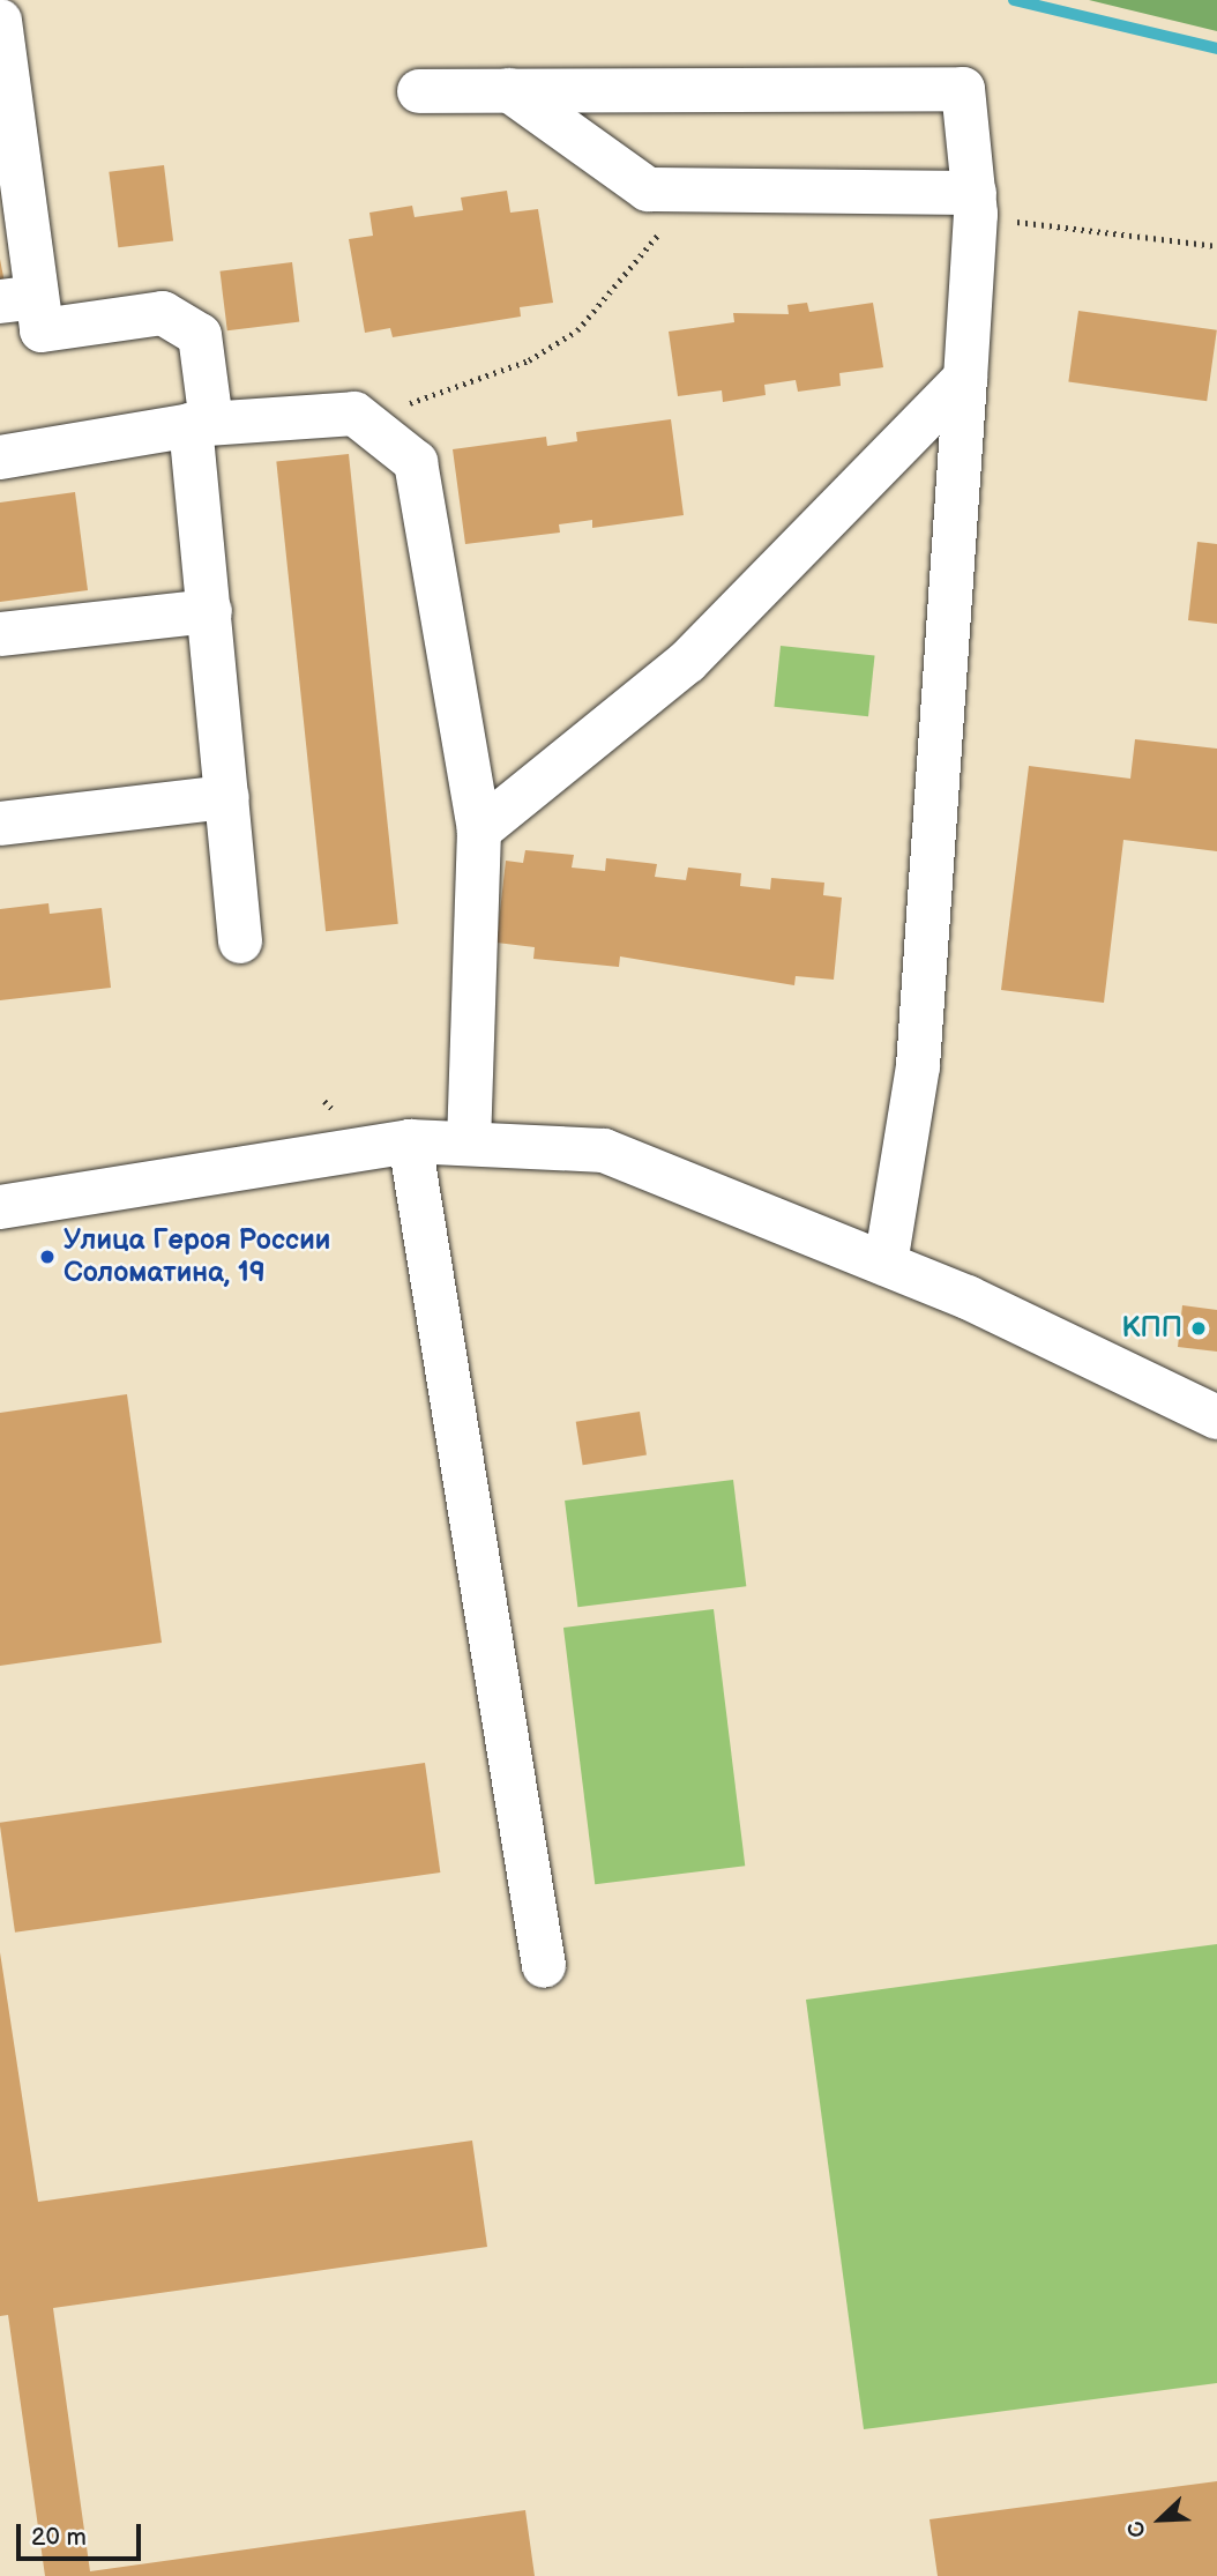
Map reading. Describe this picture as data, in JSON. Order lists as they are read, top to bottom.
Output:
{
  "places": ["Улица Героя России Соломатина, 19", "КПП"],
  "scale_bar": "20 m",
  "north": "bottom left"
}
